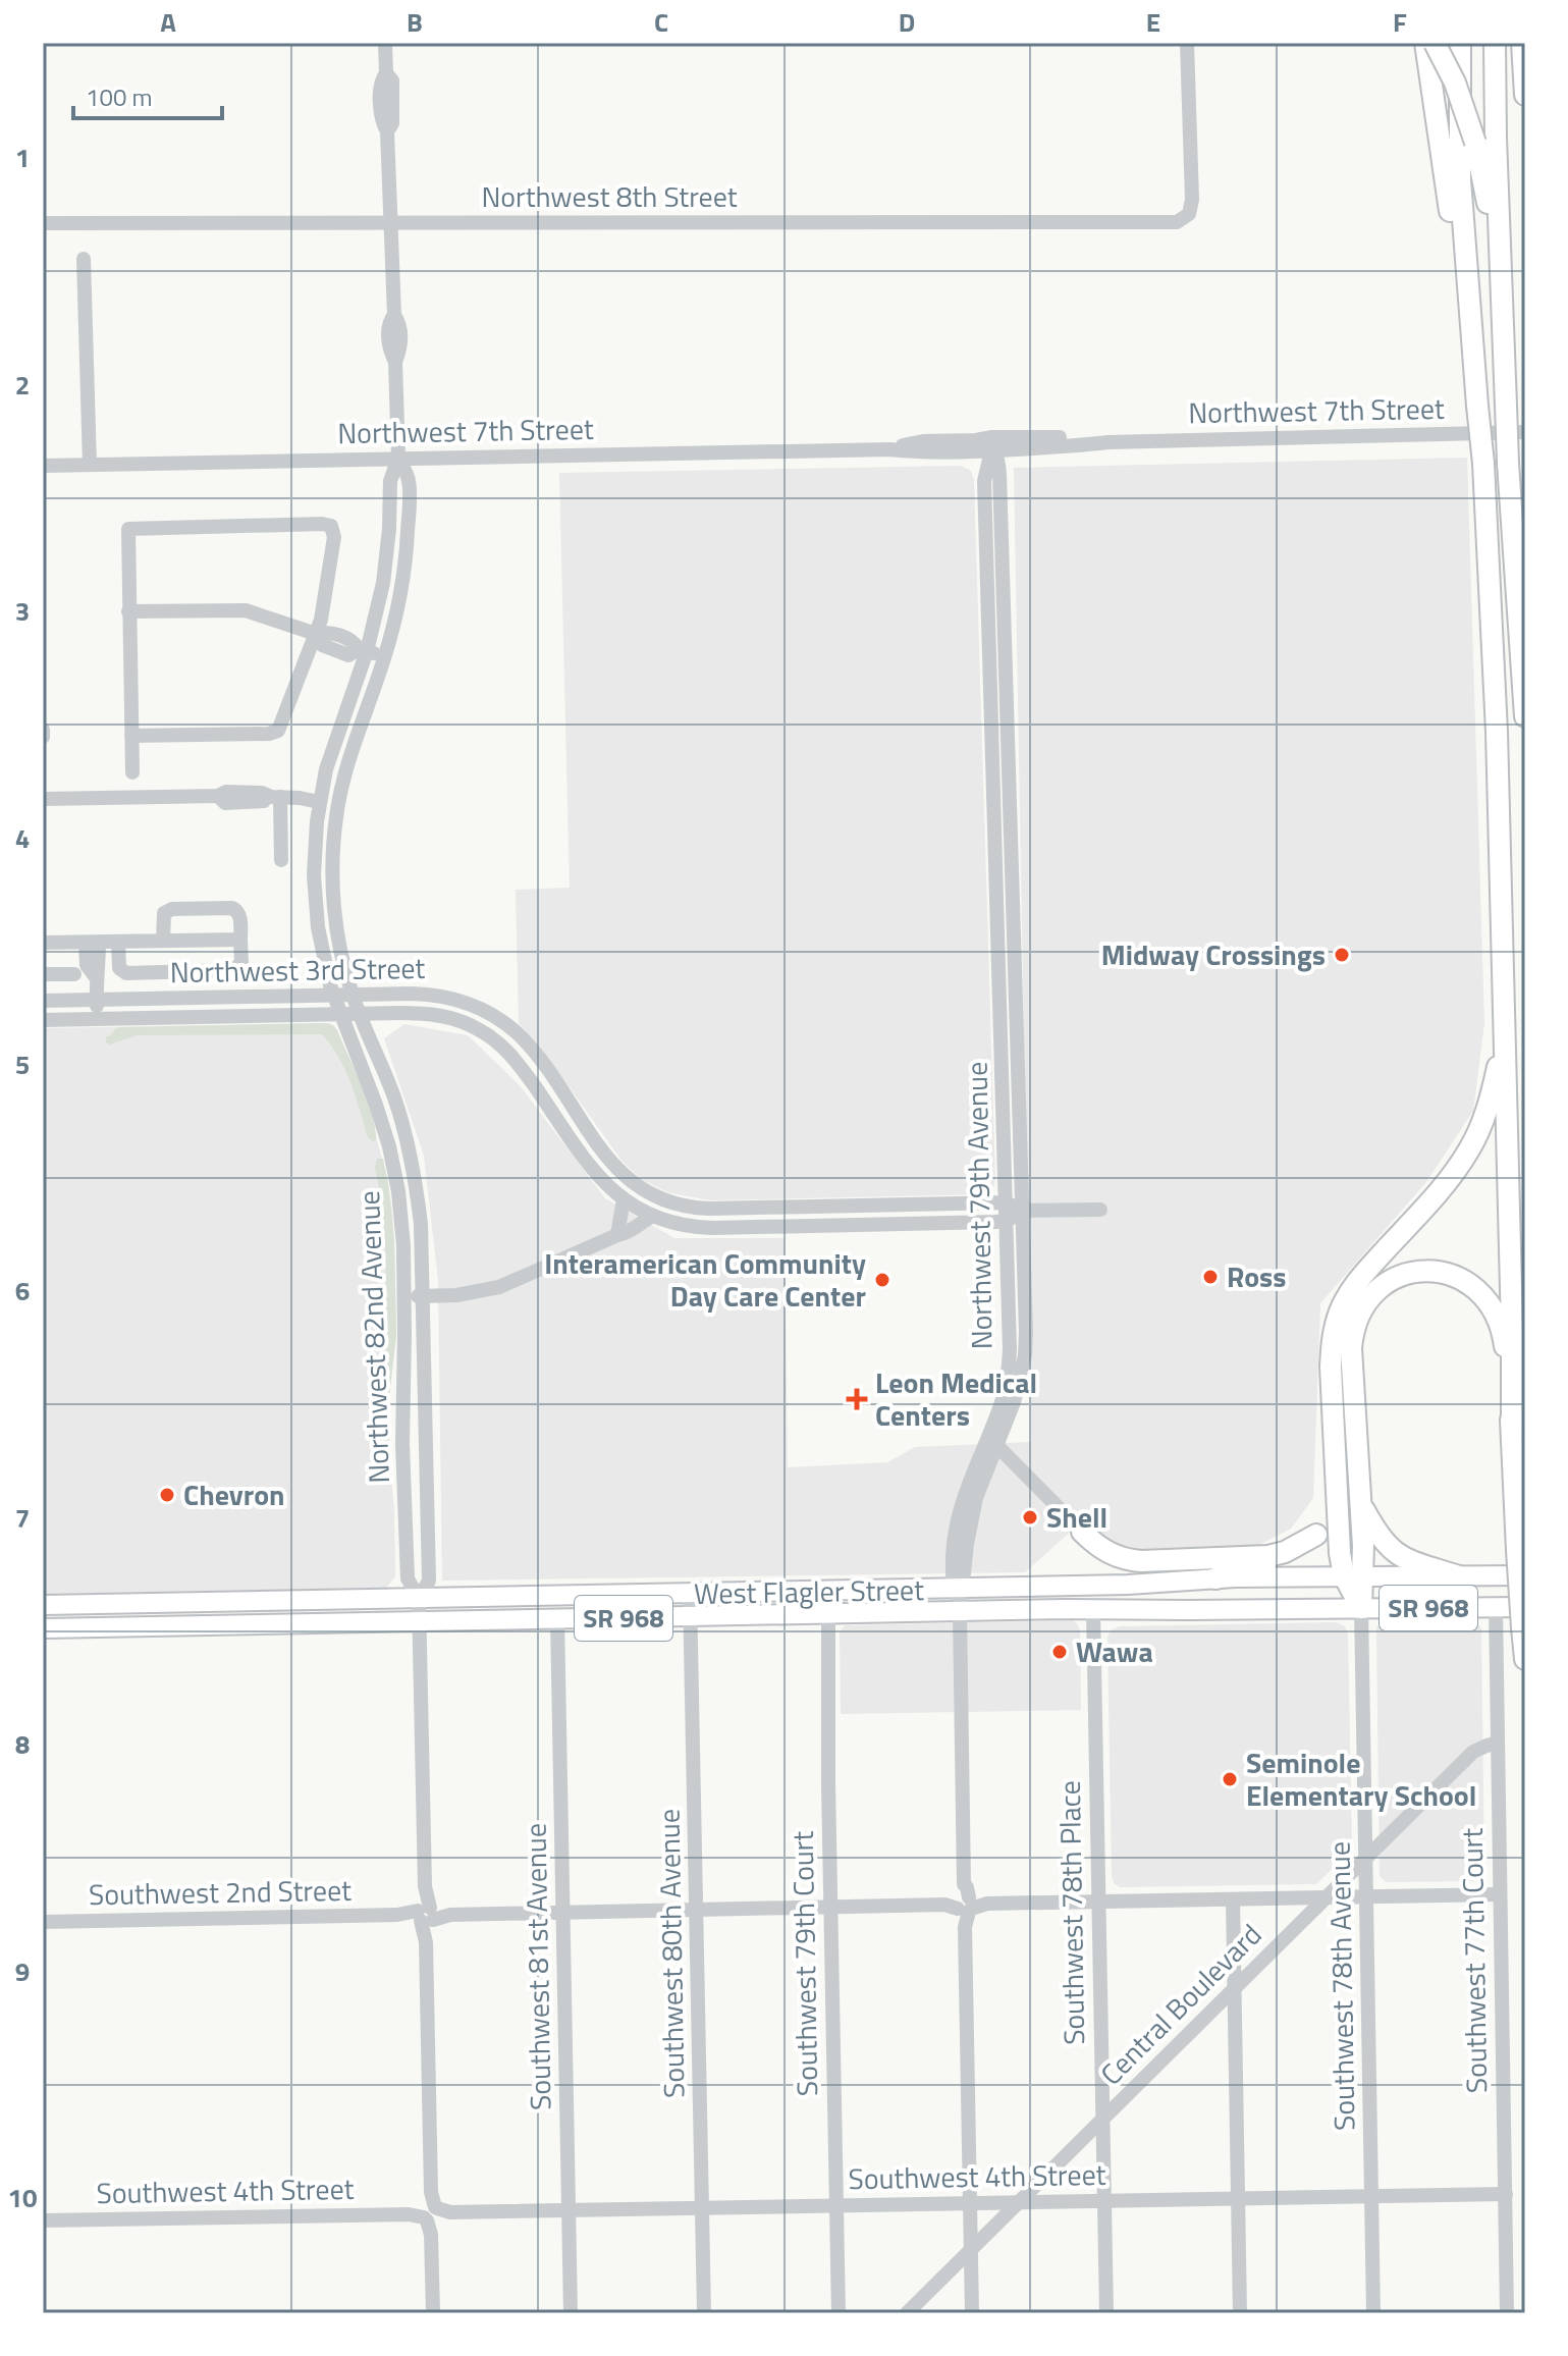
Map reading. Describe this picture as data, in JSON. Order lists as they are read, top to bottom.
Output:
{
  "streets": {
    "main road": ["West Flagler Street", "SR 968"],
    "street": [
      "Northwest 8th Street",
      "Northwest 7th Street",
      "Northwest 3rd Street",
      "Northwest 79th Avenue",
      "Northwest 82nd Avenue",
      "Southwest 2nd Street",
      "Southwest 78th Place",
      "Southwest 80th Avenue",
      "Southwest 77th Court",
      "Southwest 79th Court",
      "Southwest 81st Avenue",
      "Southwest 78th Avenue",
      "Central Boulevard",
      "Southwest 4th Street"
    ]
  },
  "crossings": [
    ["Northwest 8th Street", "Northwest 82nd Avenue"],
    ["Northwest 7th Street", "Northwest 79th Avenue"],
    ["Northwest 7th Street", "Northwest 82nd Avenue"],
    ["Northwest 3rd Street", "Northwest 79th Avenue"],
    ["Northwest 3rd Street", "Northwest 82nd Avenue"],
    ["Northwest 79th Avenue", "West Flagler Street"],
    ["Northwest 79th Avenue", "Southwest 2nd Street"],
    ["Northwest 79th Avenue", "Central Boulevard"],
    ["Northwest 79th Avenue", "Southwest 4th Street"],
    ["Northwest 82nd Avenue", "West Flagler Street"],
    ["Northwest 82nd Avenue", "Southwest 2nd Street"],
    ["Northwest 82nd Avenue", "Southwest 4th Street"],
    ["West Flagler Street", "Southwest 78th Place"],
    ["West Flagler Street", "Southwest 80th Avenue"],
    ["West Flagler Street", "Southwest 77th Court"],
    ["West Flagler Street", "Southwest 79th Court"],
    ["West Flagler Street", "Southwest 81st Avenue"],
    ["West Flagler Street", "Southwest 78th Avenue"],
    ["Southwest 2nd Street", "Southwest 78th Place"],
    ["Southwest 2nd Street", "Southwest 80th Avenue"],
    ["Southwest 2nd Street", "Southwest 77th Court"],
    ["Southwest 2nd Street", "Southwest 79th Court"],
    ["Southwest 2nd Street", "Southwest 81st Avenue"],
    ["Southwest 2nd Street", "Southwest 78th Avenue"],
    ["Southwest 2nd Street", "Central Boulevard"],
    ["Southwest 78th Place", "Central Boulevard"],
    ["Southwest 78th Place", "Southwest 4th Street"],
    ["Southwest 80th Avenue", "Southwest 4th Street"],
    ["Southwest 77th Court", "Central Boulevard"],
    ["Southwest 77th Court", "Southwest 4th Street"],
    ["Southwest 79th Court", "Southwest 4th Street"],
    ["Southwest 81st Avenue", "Southwest 4th Street"],
    ["Southwest 78th Avenue", "Central Boulevard"],
    ["Southwest 78th Avenue", "Southwest 4th Street"],
    ["Central Boulevard", "Southwest 4th Street"]
  ],
  "places": {
    "other": [
      "Midway Crossings",
      "Ross",
      "Interamerican Community Day Care Center",
      "Chevron",
      "Shell",
      "Wawa",
      "Seminole Elementary School"
    ],
    "health": ["Leon Medical Centers"]
  },
  "scale_bar": "100 m",
  "grid": {
    "columns": [
      "A",
      "B",
      "C",
      "D",
      "E",
      "F"
    ],
    "rows": [
      "1",
      "2",
      "3",
      "4",
      "5",
      "6",
      "7",
      "8",
      "9",
      "10"
    ]
  }
}
